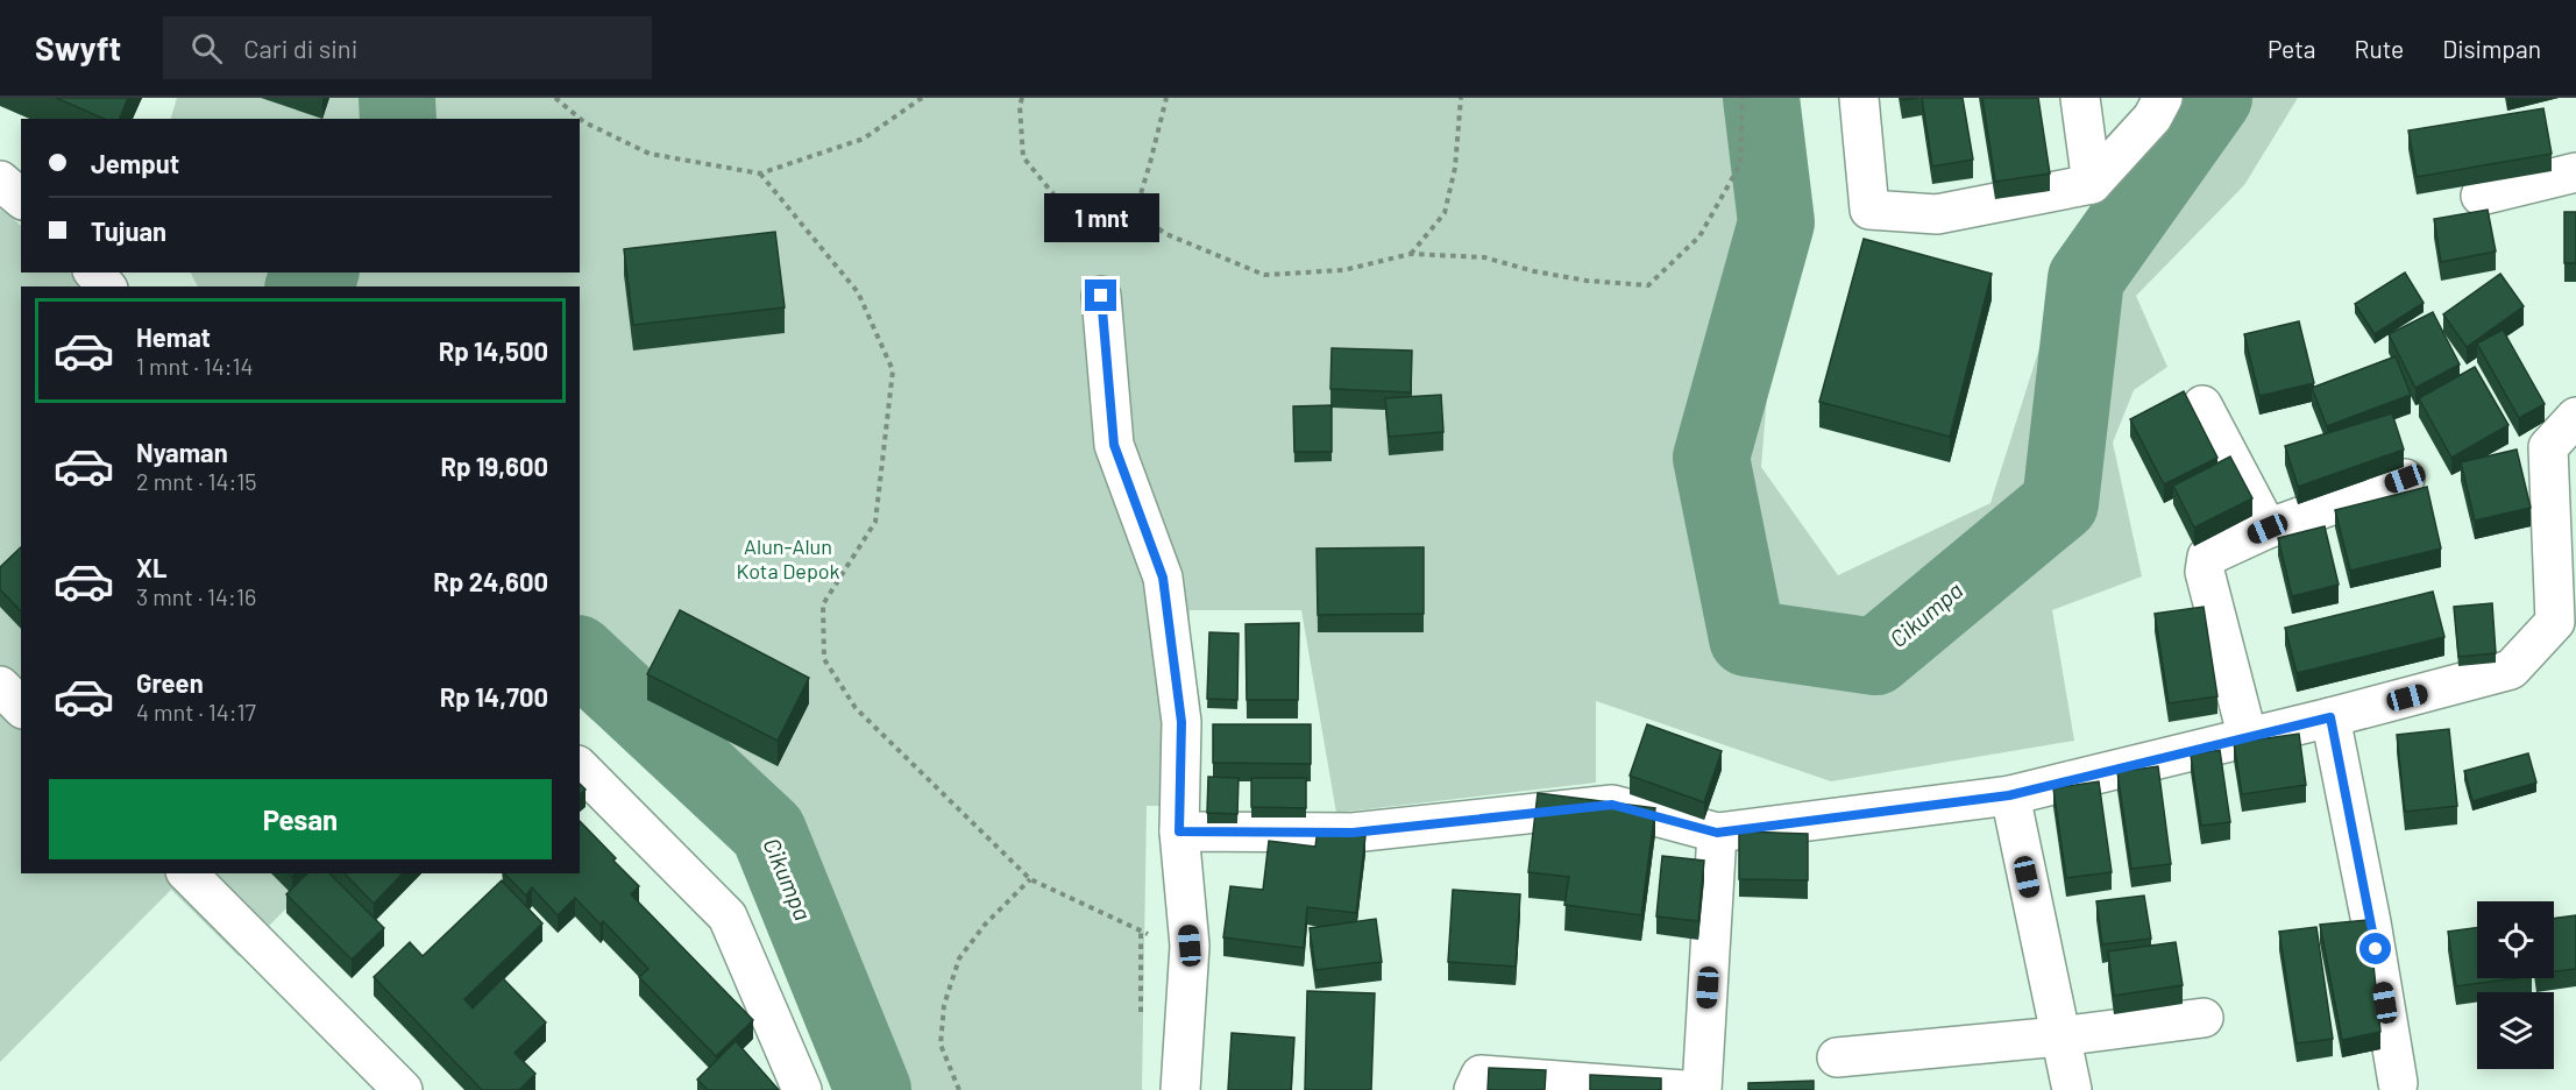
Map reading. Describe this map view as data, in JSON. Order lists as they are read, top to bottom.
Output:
{
  "water": ["Cikumpa"],
  "parks": ["Alun-Alun Kota Depok"],
  "page": {
    "header": "Swyft",
    "search": "Cari di sini",
    "nav": ["Peta", "Rute", "Disimpan"],
    "banner": ["Jemput", "Tujuan"],
    "bubble": "1 mnt",
    "list": [
      {
        "name": "Hemat",
        "note": "1 mnt · 14:14",
        "value": "Rp 14,500"
      },
      {
        "name": "Nyaman",
        "note": "2 mnt · 14:15",
        "value": "Rp 19,600"
      },
      {
        "name": "XL",
        "note": "3 mnt · 14:16",
        "value": "Rp 24,600"
      },
      {
        "name": "Green",
        "note": "4 mnt · 14:17",
        "value": "Rp 14,700"
      }
    ],
    "buttons": "Pesan"
  }
}
